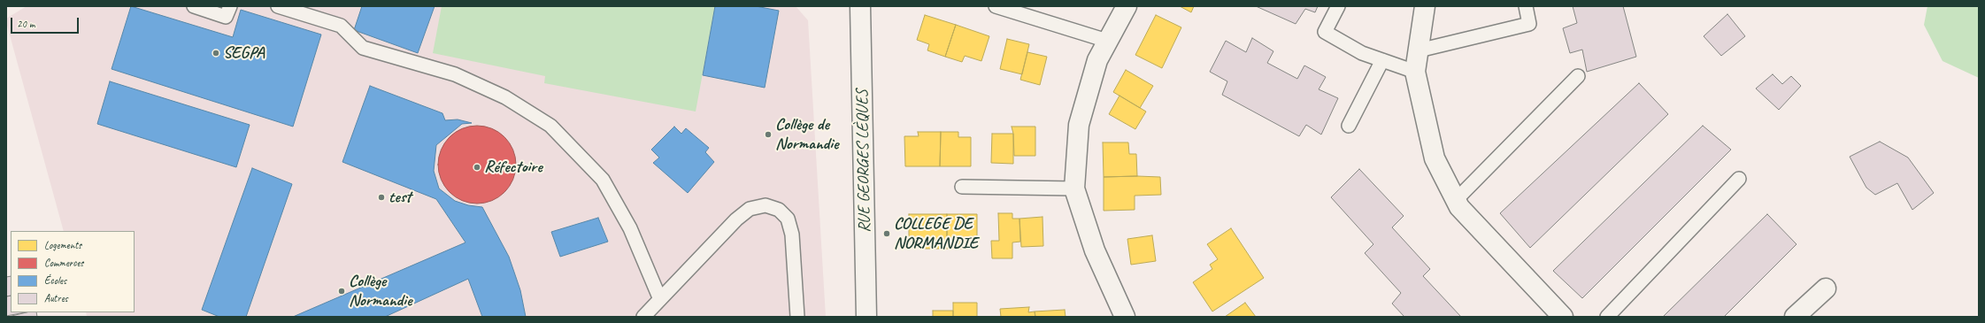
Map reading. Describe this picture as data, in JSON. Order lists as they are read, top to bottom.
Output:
{
  "streets": {
    "street": ["RUE GEORGES LÈQUES"]
  },
  "places": [
    "SEGPA",
    "Collège de Normandie",
    "Réfectoire",
    "test",
    "COLLEGE DE NORMANDIE",
    "Collège Normandie"
  ],
  "legend": [
    "Logements",
    "Commerces",
    "Écoles",
    "Autres"
  ],
  "scale_bar": "20 m"
}
